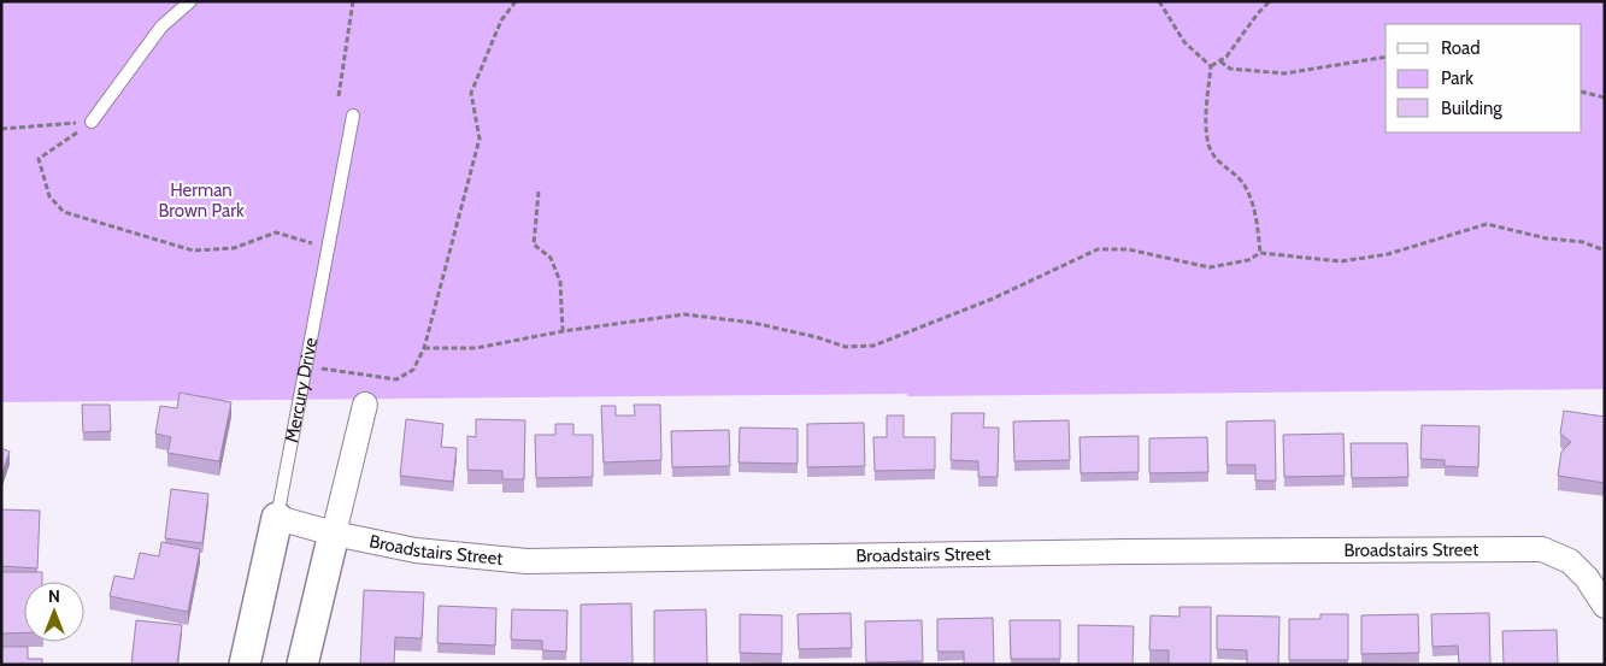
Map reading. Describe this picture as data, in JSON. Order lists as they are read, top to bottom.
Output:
{
  "streets": {
    "street": ["Mercury Drive", "Broadstairs Street"]
  },
  "crossings": [
    ["Mercury Drive", "Broadstairs Street"]
  ],
  "parks": ["Herman Brown Park"],
  "legend": ["Road", "Park", "Building"],
  "north": "top"
}
